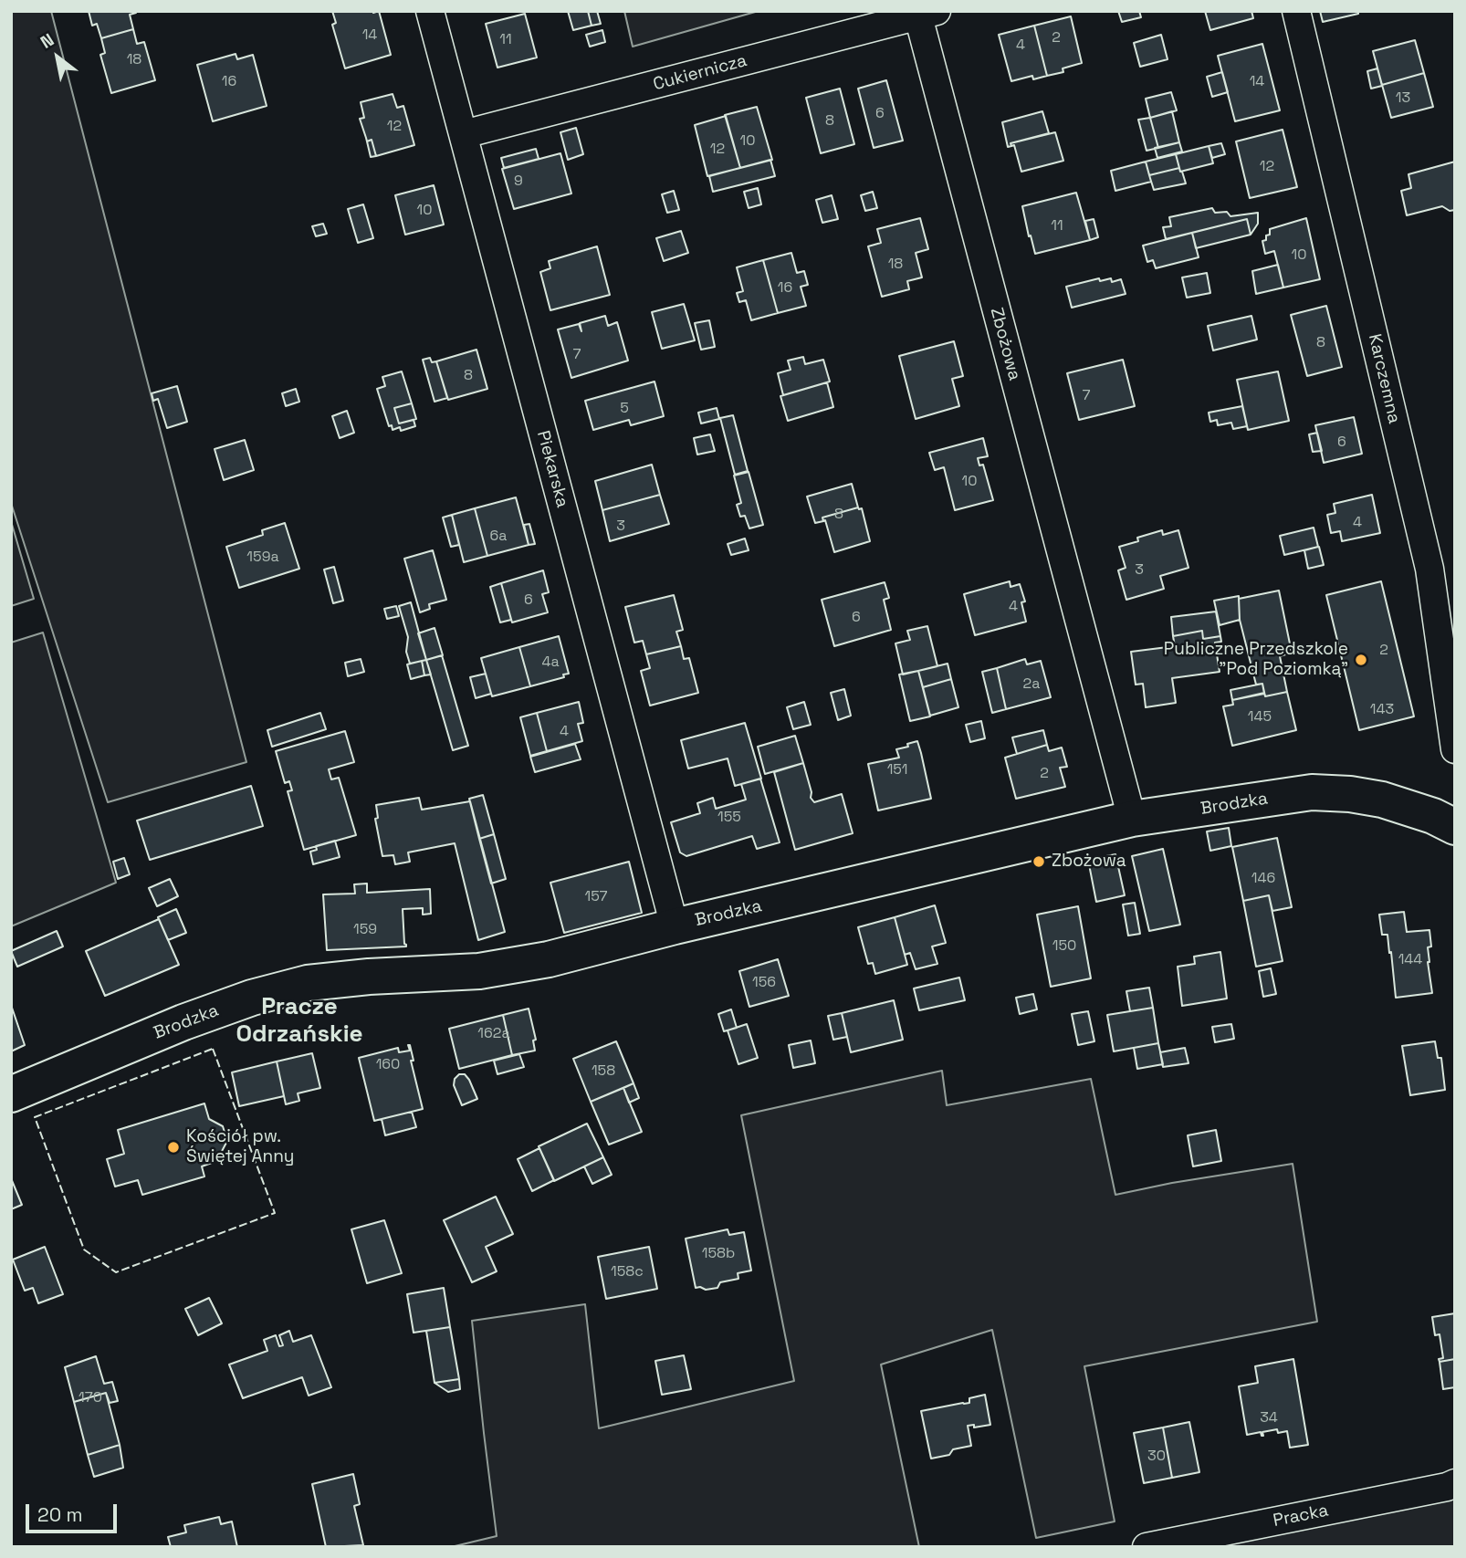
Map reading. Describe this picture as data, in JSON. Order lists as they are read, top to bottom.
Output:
{
  "streets": {
    "street": [
      "Cukiernicza",
      "Zbożowa",
      "Karczemna",
      "Piekarska",
      "Brodzka",
      "Pracka"
    ]
  },
  "crossings": [
    ["Cukiernicza", "Zbożowa"],
    ["Cukiernicza", "Piekarska"],
    ["Zbożowa", "Brodzka"],
    ["Piekarska", "Brodzka"]
  ],
  "districts": ["Pracze Odrzańskie"],
  "places": ["Publiczne Przedszkole \"Pod Poziomką\"", "Zbożowa", "Kościół pw. Świętej Anny"],
  "house_numbers": [
    "14",
    "2",
    "11",
    "4",
    "18",
    "16",
    "14",
    "13",
    "6",
    "8",
    "12",
    "10",
    "12",
    "12",
    "9",
    "10",
    "11",
    "10",
    "18",
    "16",
    "8",
    "7",
    "8",
    "7",
    "5",
    "6",
    "10",
    "8",
    "4",
    "3",
    "6a",
    "159a",
    "3",
    "6",
    "4",
    "6",
    "2",
    "4a",
    "2a",
    "143",
    "145",
    "4",
    "151",
    "2",
    "155",
    "146",
    "157",
    "159",
    "150",
    "144",
    "156",
    "162a",
    "160",
    "158",
    "158b",
    "158c",
    "170",
    "34",
    "30"
  ],
  "scale_bar": "20 m",
  "north": "top left"
}
